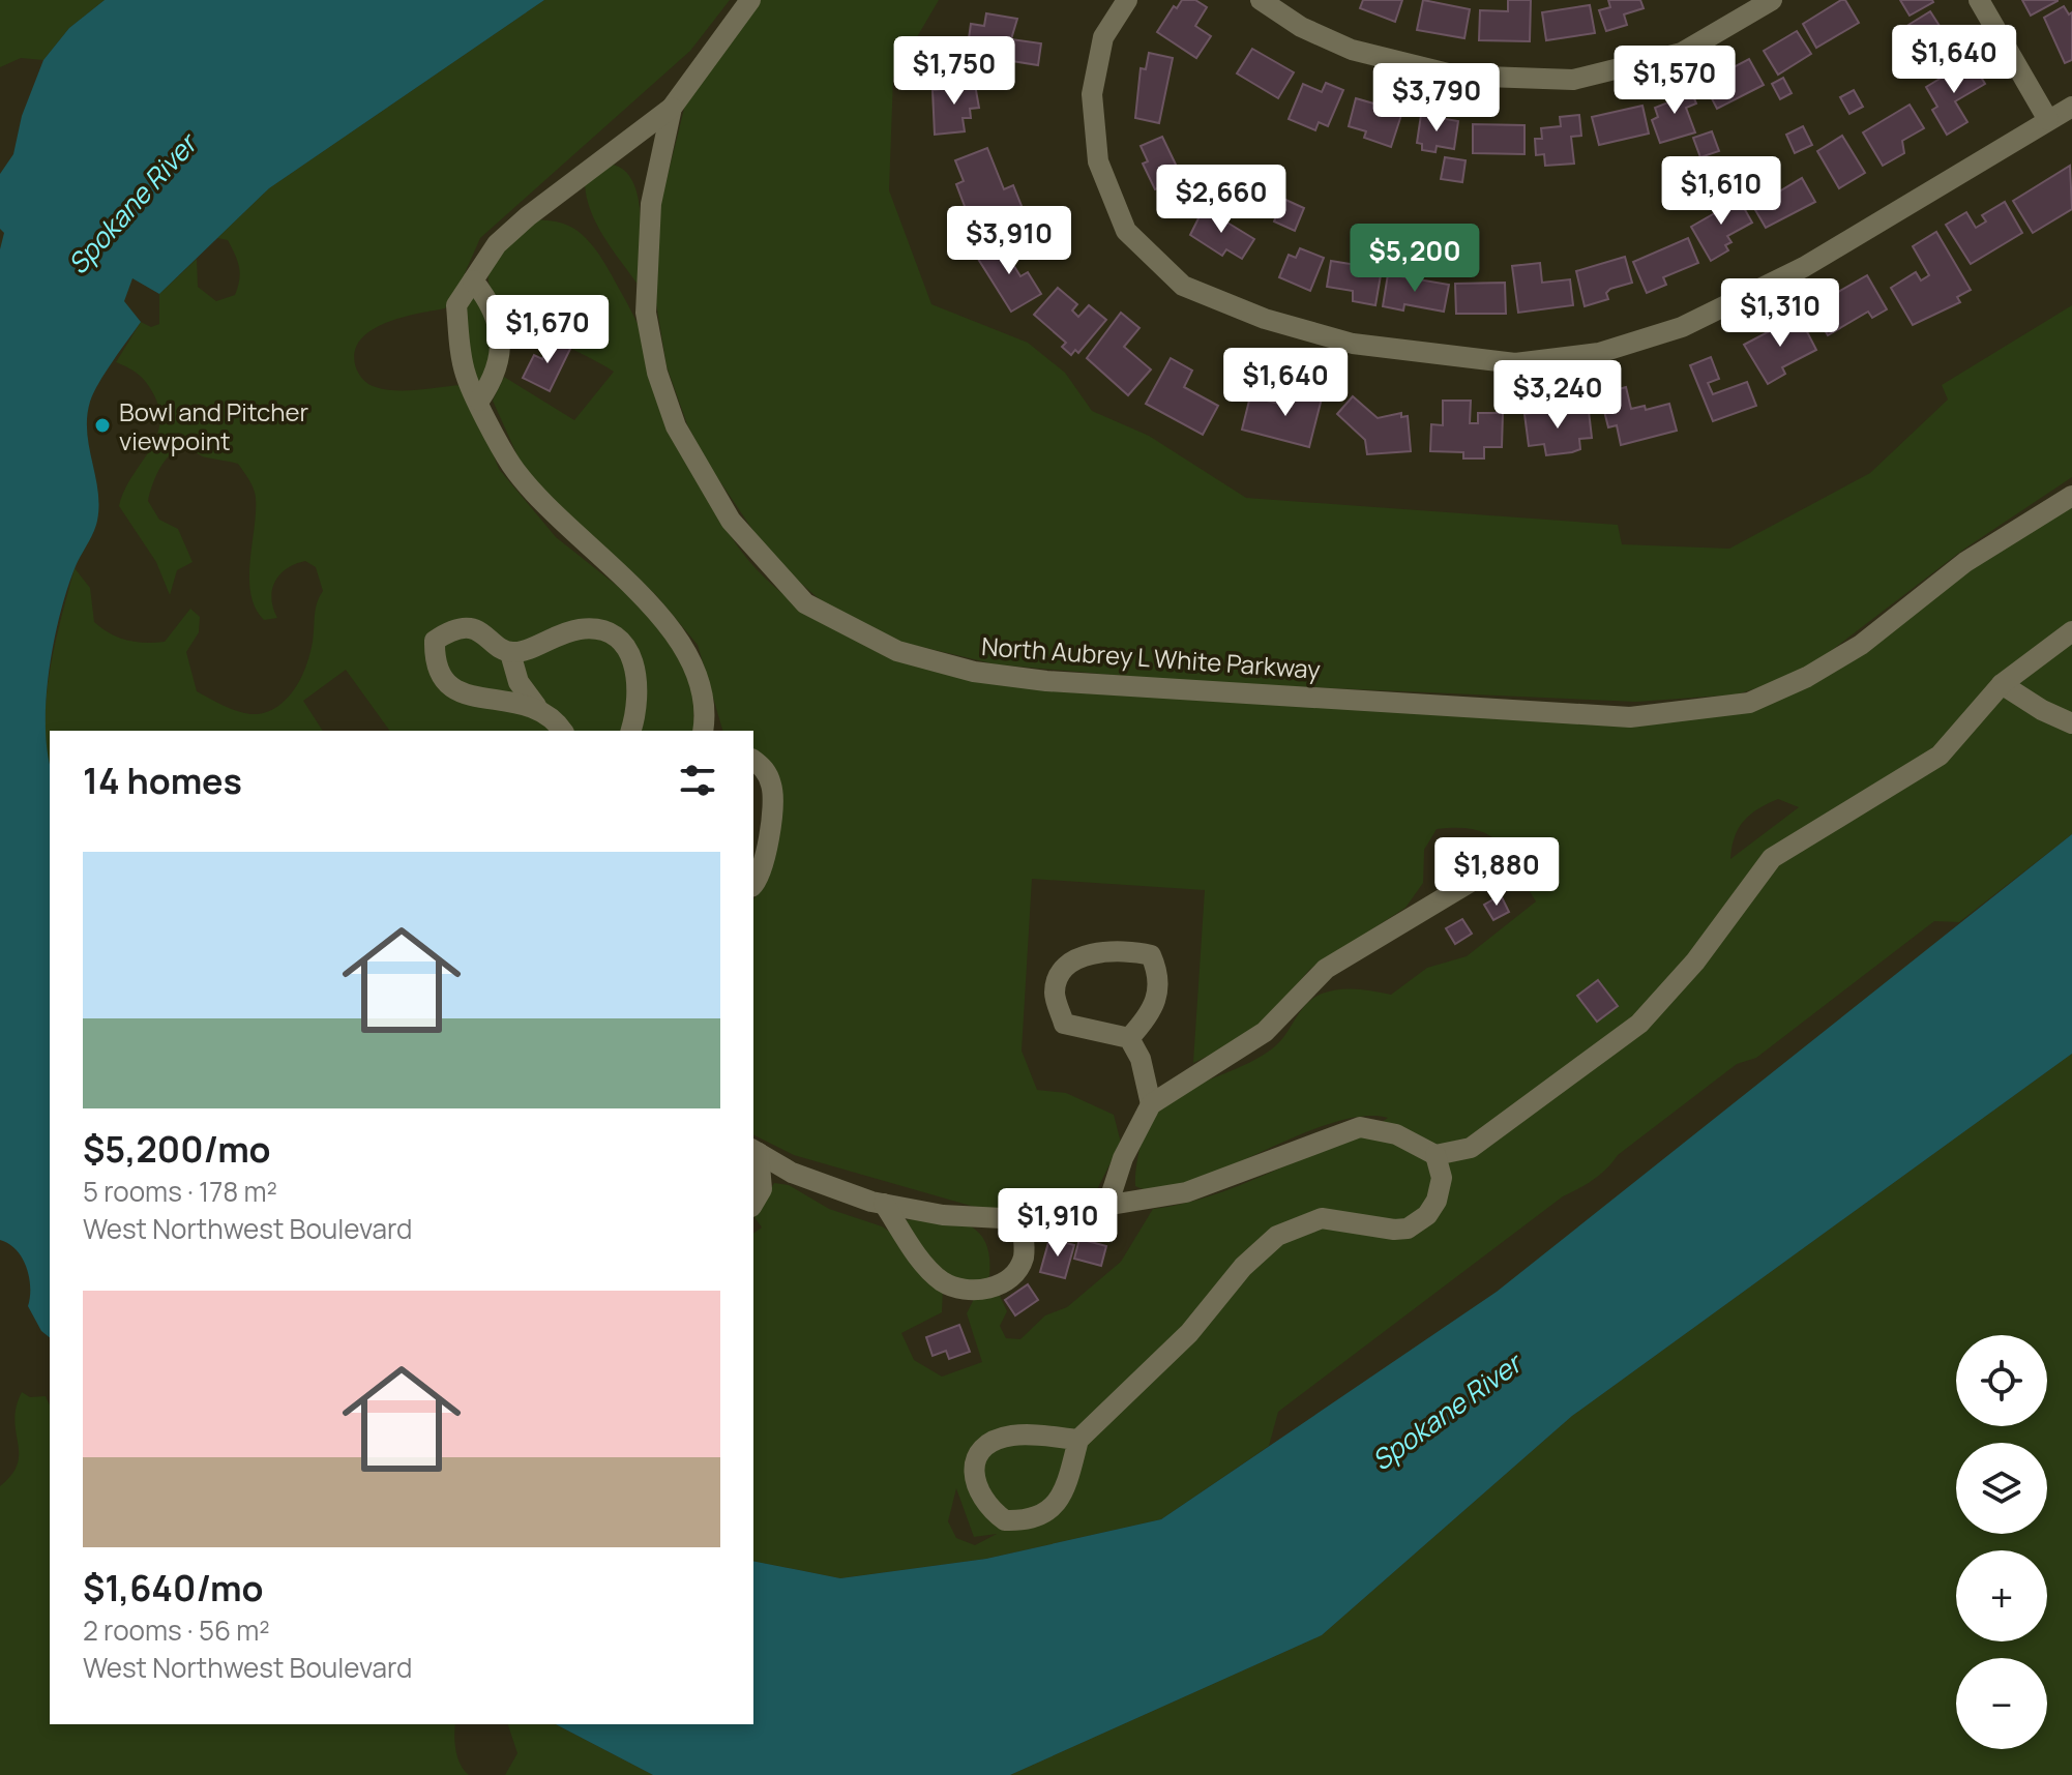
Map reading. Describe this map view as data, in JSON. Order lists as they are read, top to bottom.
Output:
{
  "streets": {
    "street": ["North Aubrey L White Parkway"]
  },
  "water": ["Spokane River"],
  "places": ["Bowl and Pitcher viewpoint"],
  "page": {
    "price": [
      "$1,640",
      "$1,750",
      "$1,570",
      "$3,790",
      "$1,610",
      "$2,660",
      "$3,910",
      "$5,200",
      "$1,310",
      "$1,670",
      "$1,640",
      "$3,240",
      "$1,880",
      "$1,910"
    ],
    "heading": "14 homes",
    "list": [
      {
        "name": "$5,200/mo",
        "note": "5 rooms · 178 m² · West Northwest Boulevard"
      },
      {
        "name": "$1,640/mo",
        "note": "2 rooms · 56 m² · West Northwest Boulevard"
      }
    ],
    "map_buttons": ["+", "−"]
  }
}
